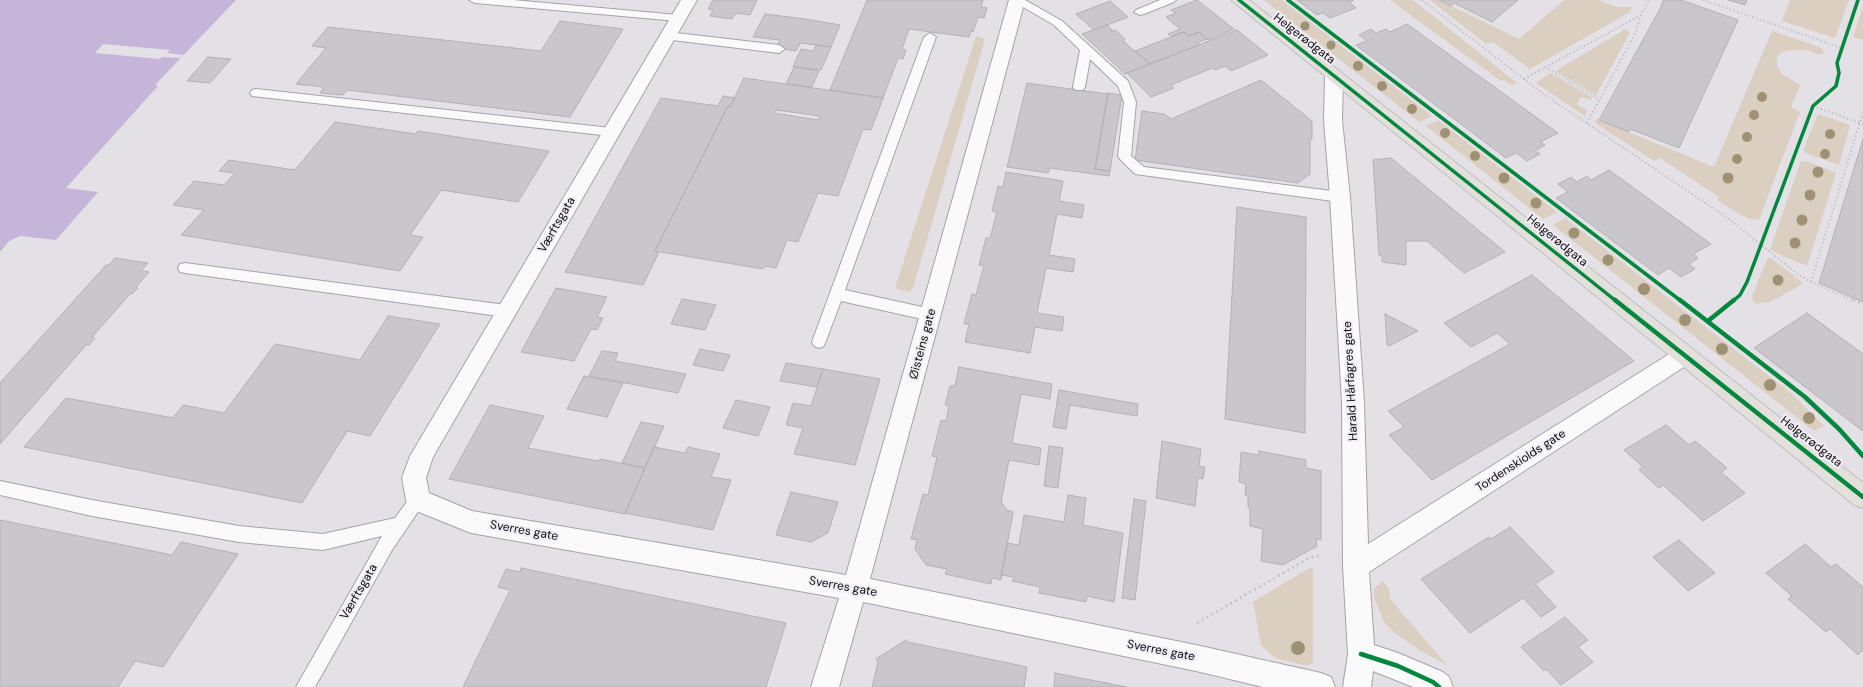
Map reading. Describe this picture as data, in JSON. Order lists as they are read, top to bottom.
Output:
{
  "streets": {
    "main road": ["Helgerødgata"],
    "street": [
      "Værftsgata",
      "Øisteins gate",
      "Harald Hårfagres gate",
      "Tordenskiolds gate",
      "Sverres gate"
    ]
  },
  "crossings": [
    ["Helgerødgata", "Harald Hårfagres gate"],
    ["Helgerødgata", "Tordenskiolds gate"],
    ["Værftsgata", "Sverres gate"],
    ["Øisteins gate", "Sverres gate"],
    ["Harald Hårfagres gate", "Tordenskiolds gate"]
  ]
}
